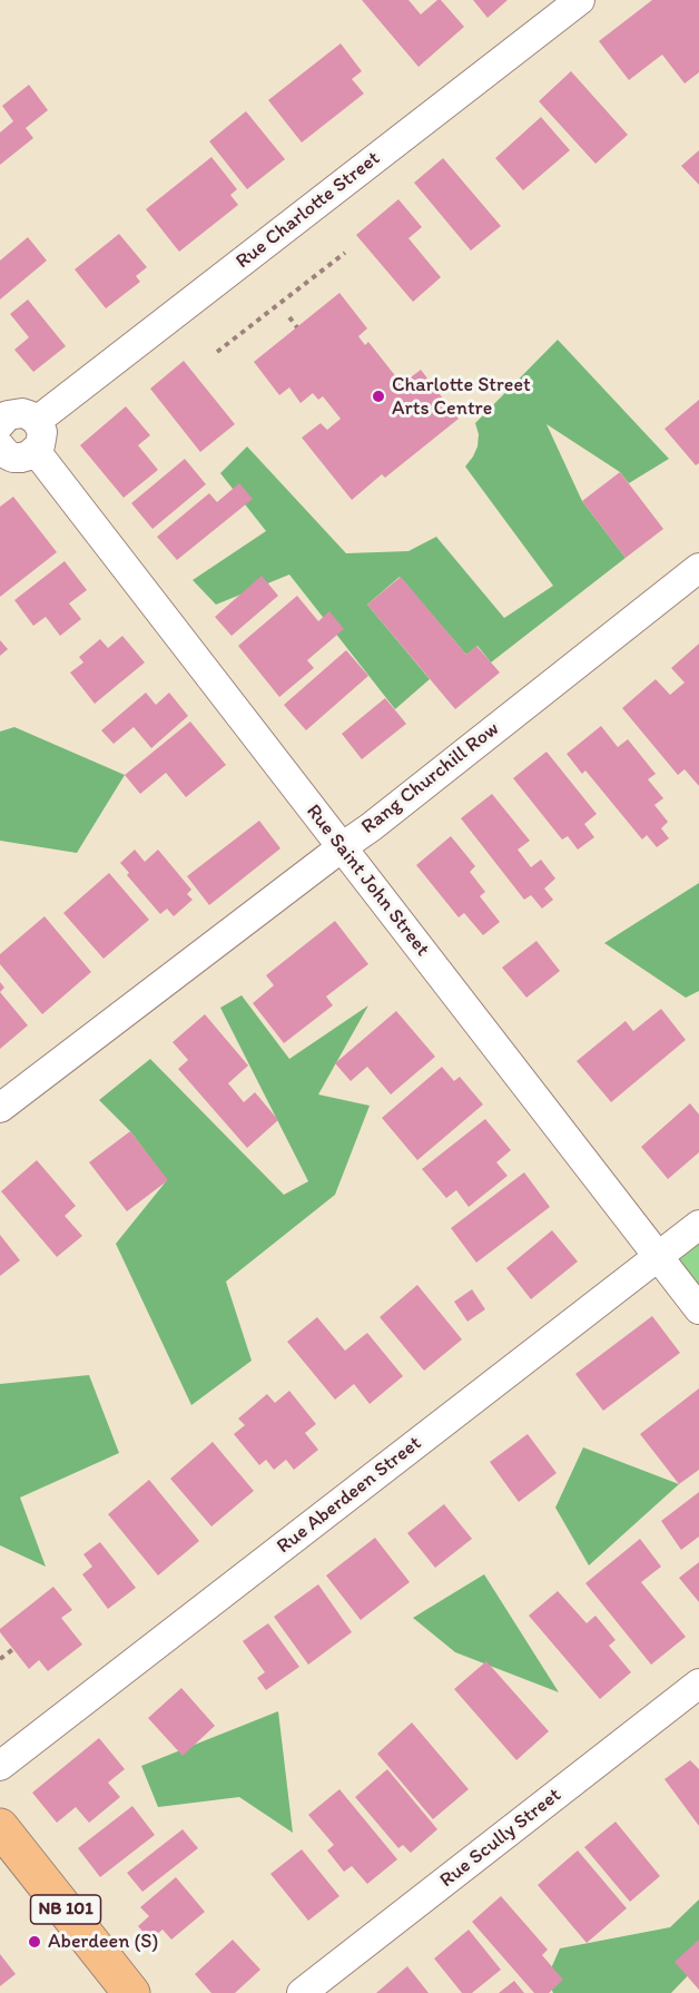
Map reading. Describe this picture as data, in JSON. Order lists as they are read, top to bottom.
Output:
{
  "streets": {
    "main road": ["NB 101"],
    "street": [
      "Rue Charlotte Street",
      "Rang Churchill Row",
      "Rue Saint John Street",
      "Rue Aberdeen Street",
      "Rue Scully Street"
    ]
  },
  "crossings": [
    ["Rue Charlotte Street", "Rue Saint John Street"],
    ["Rang Churchill Row", "Rue Saint John Street"],
    ["Rue Saint John Street", "Rue Aberdeen Street"]
  ],
  "places": ["Charlotte Street Arts Centre", "Aberdeen (S)"]
}
